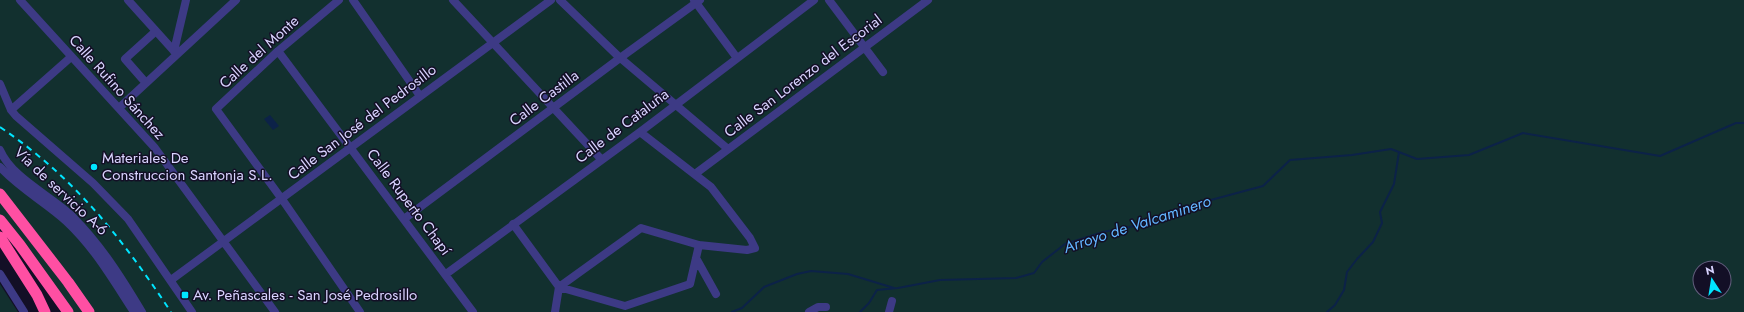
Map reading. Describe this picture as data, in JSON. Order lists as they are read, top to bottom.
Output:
{
  "streets": {
    "street": [
      "Calle del Monte",
      "Calle San Lorenzo del Escorial",
      "Calle Rufino Sánchez",
      "Calle Castilla",
      "Calle San José del Pedrosillo",
      "Calle de Cataluña",
      "Vía de servicio A-6",
      "Calle Ruperto Chapí"
    ]
  },
  "crossings": [
    ["Calle del Monte", "Calle San José del Pedrosillo"],
    ["Calle del Monte", "Calle Ruperto Chapí"],
    ["Calle Rufino Sánchez", "Calle San José del Pedrosillo"],
    ["Calle Castilla", "Calle Ruperto Chapí"],
    ["Calle San José del Pedrosillo", "Calle Ruperto Chapí"],
    ["Calle de Cataluña", "Calle Ruperto Chapí"]
  ],
  "water": ["Arroyo de Valcaminero"],
  "places": {
    "other": ["Materiales De Construccion Santonja S.L."],
    "transit": ["Av. Peñascales - San José Pedrosillo"]
  },
  "north": "top"
}
